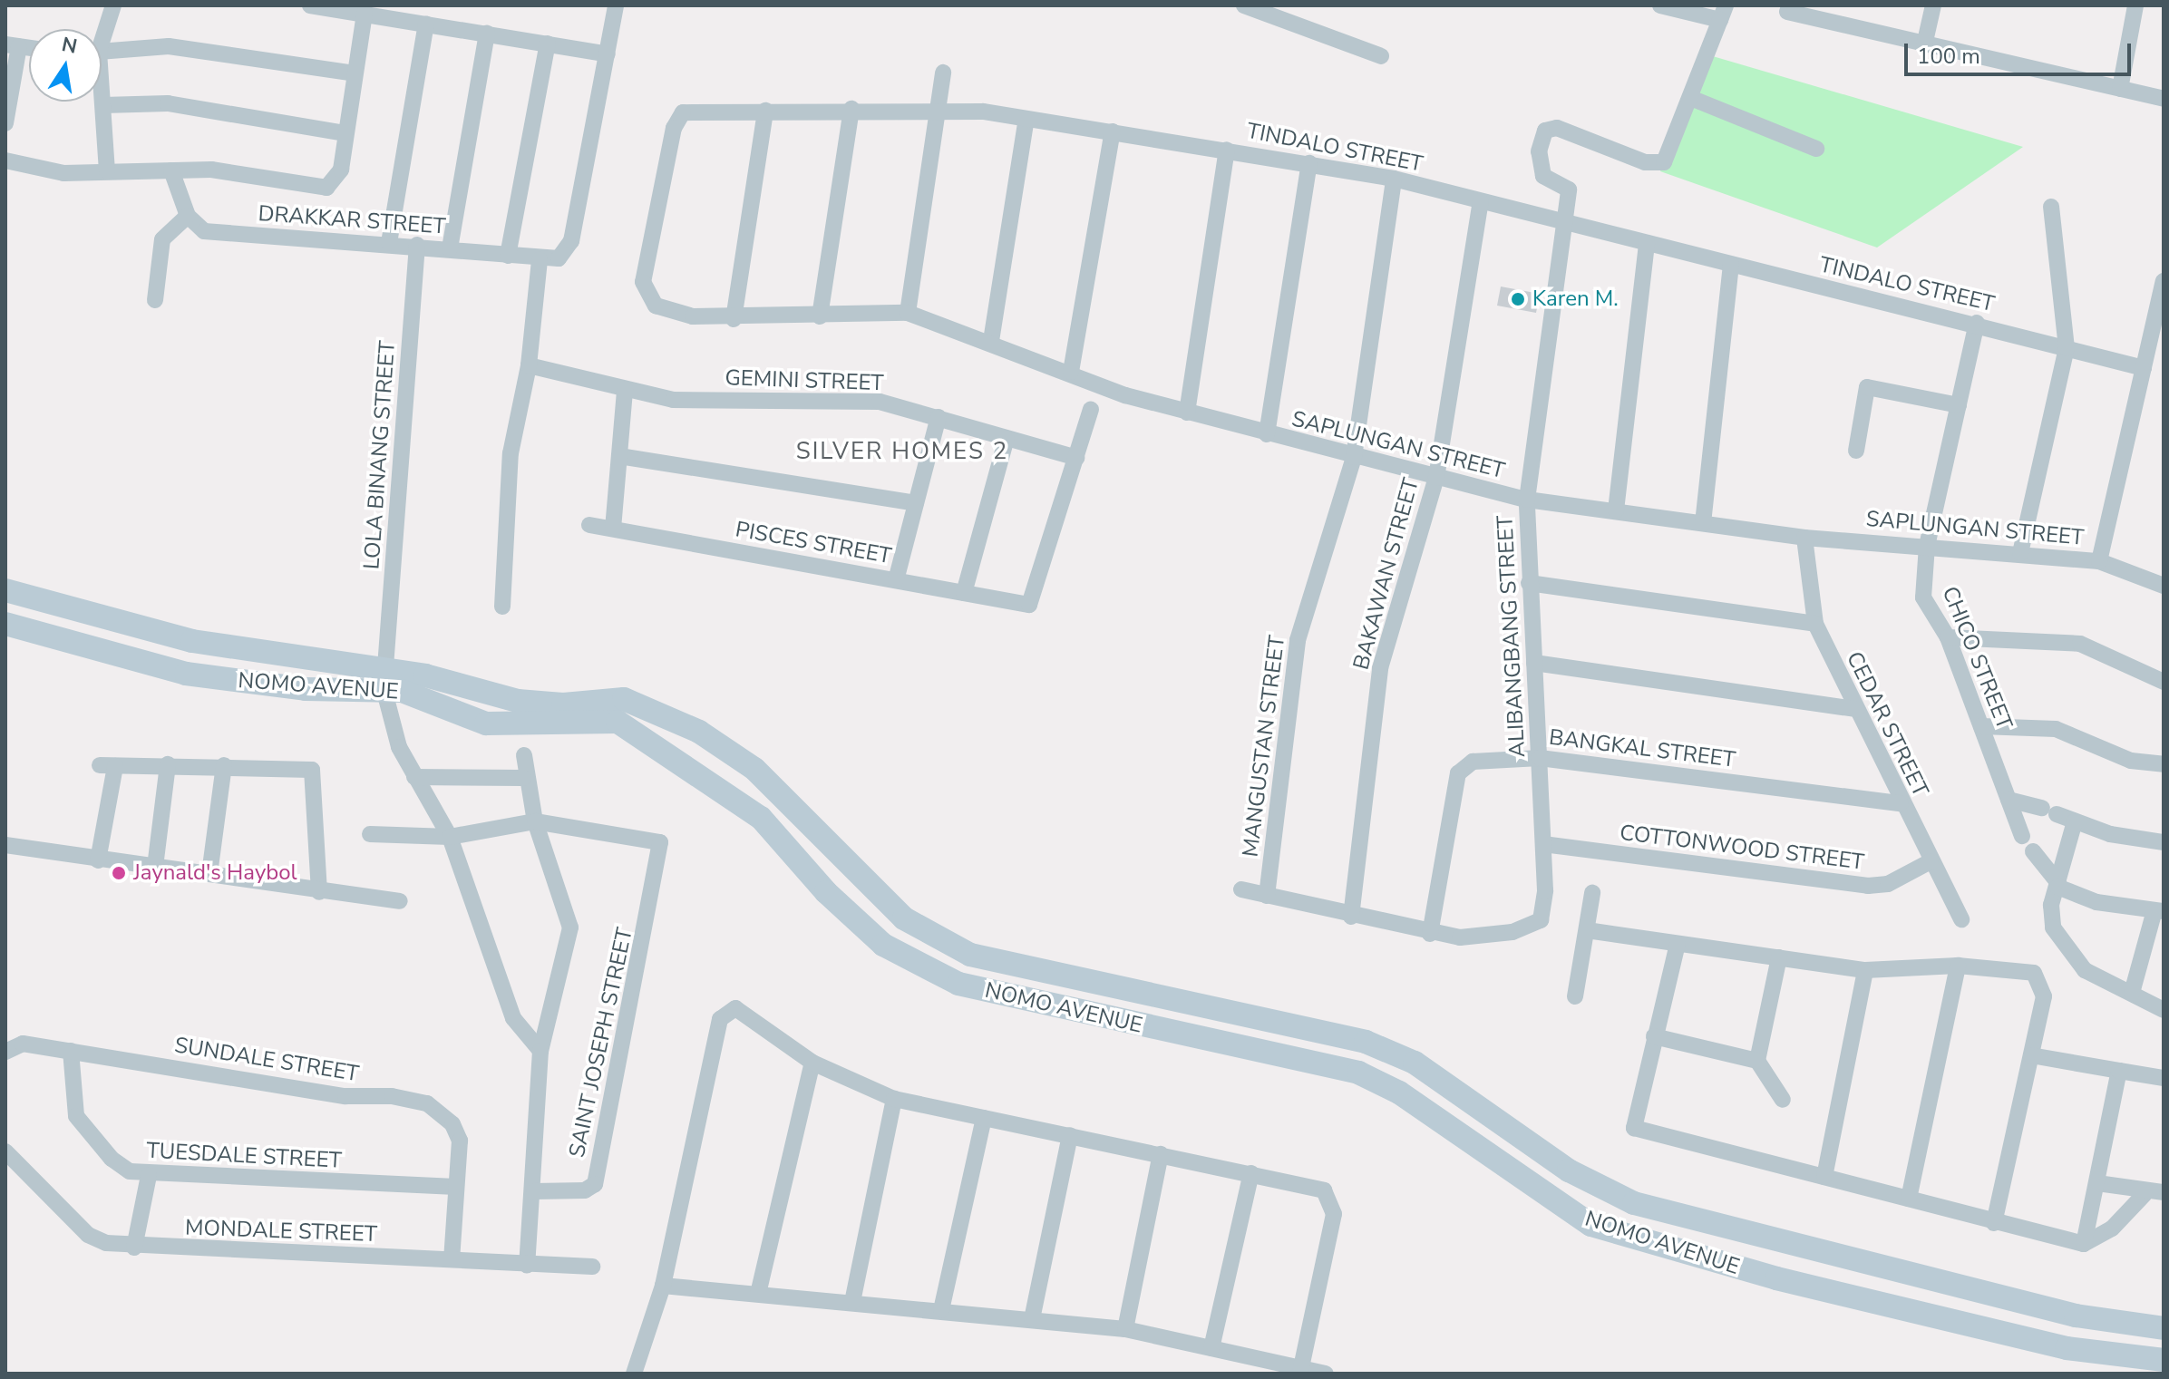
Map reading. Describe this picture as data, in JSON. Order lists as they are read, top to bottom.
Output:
{
  "streets": {
    "main road": ["NOMO AVENUE"],
    "street": [
      "TINDALO STREET",
      "DRAKKAR STREET",
      "GEMINI STREET",
      "SAPLUNGAN STREET",
      "LOLA BINANG STREET",
      "PISCES STREET",
      "BAKAWAN STREET",
      "ALIBANGBANG STREET",
      "CHICO STREET",
      "CEDAR STREET",
      "MANGUSTAN STREET",
      "BANGKAL STREET",
      "COTTONWOOD STREET",
      "SAINT JOSEPH STREET",
      "SUNDALE STREET",
      "TUESDALE STREET",
      "MONDALE STREET"
    ]
  },
  "crossings": [
    ["TINDALO STREET", "SAPLUNGAN STREET"],
    ["TINDALO STREET", "BAKAWAN STREET"],
    ["TINDALO STREET", "ALIBANGBANG STREET"],
    ["TINDALO STREET", "CHICO STREET"],
    ["TINDALO STREET", "MANGUSTAN STREET"],
    ["DRAKKAR STREET", "LOLA BINANG STREET"],
    ["GEMINI STREET", "PISCES STREET"],
    ["SAPLUNGAN STREET", "BAKAWAN STREET"],
    ["SAPLUNGAN STREET", "ALIBANGBANG STREET"],
    ["SAPLUNGAN STREET", "CHICO STREET"],
    ["SAPLUNGAN STREET", "CEDAR STREET"],
    ["SAPLUNGAN STREET", "MANGUSTAN STREET"],
    ["LOLA BINANG STREET", "NOMO AVENUE"],
    ["ALIBANGBANG STREET", "BANGKAL STREET"],
    ["ALIBANGBANG STREET", "COTTONWOOD STREET"],
    ["CEDAR STREET", "BANGKAL STREET"],
    ["CEDAR STREET", "COTTONWOOD STREET"],
    ["SUNDALE STREET", "TUESDALE STREET"],
    ["SUNDALE STREET", "MONDALE STREET"]
  ],
  "districts": ["SILVER HOMES 2"],
  "places": ["Karen M.", "Jaynald's Haybol"],
  "scale_bar": "100 m",
  "north": "top"
}
